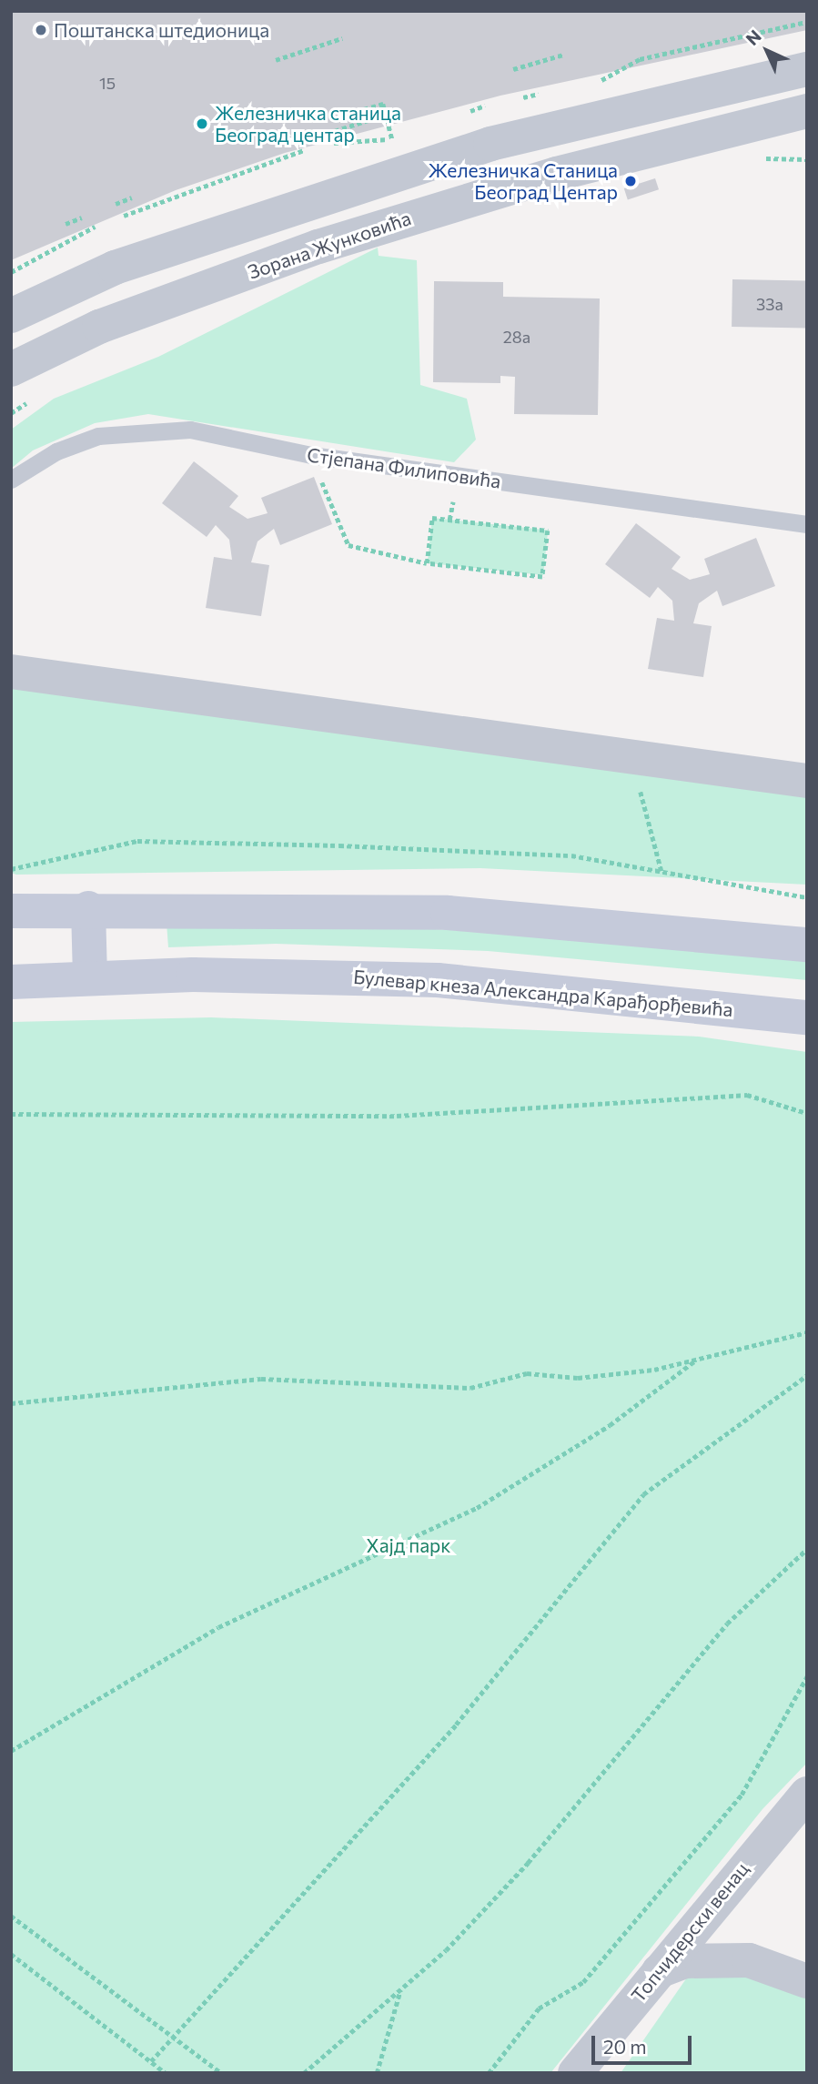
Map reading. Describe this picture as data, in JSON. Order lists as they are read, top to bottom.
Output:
{
  "streets": {
    "main road": ["Булевар кнеза Александра Карађорђевића"],
    "street": ["Зорана Жунковића", "Топчидерски венац"],
    "lane": ["Стјепана Филиповића"]
  },
  "parks": ["Хајд парк"],
  "places": ["Поштанска штедионица", "Железничка станица Београд центар", "Железничка Станица Београд Центар"],
  "house_numbers": ["15", "33a", "28a"],
  "scale_bar": "20 m",
  "north": "top left"
}
